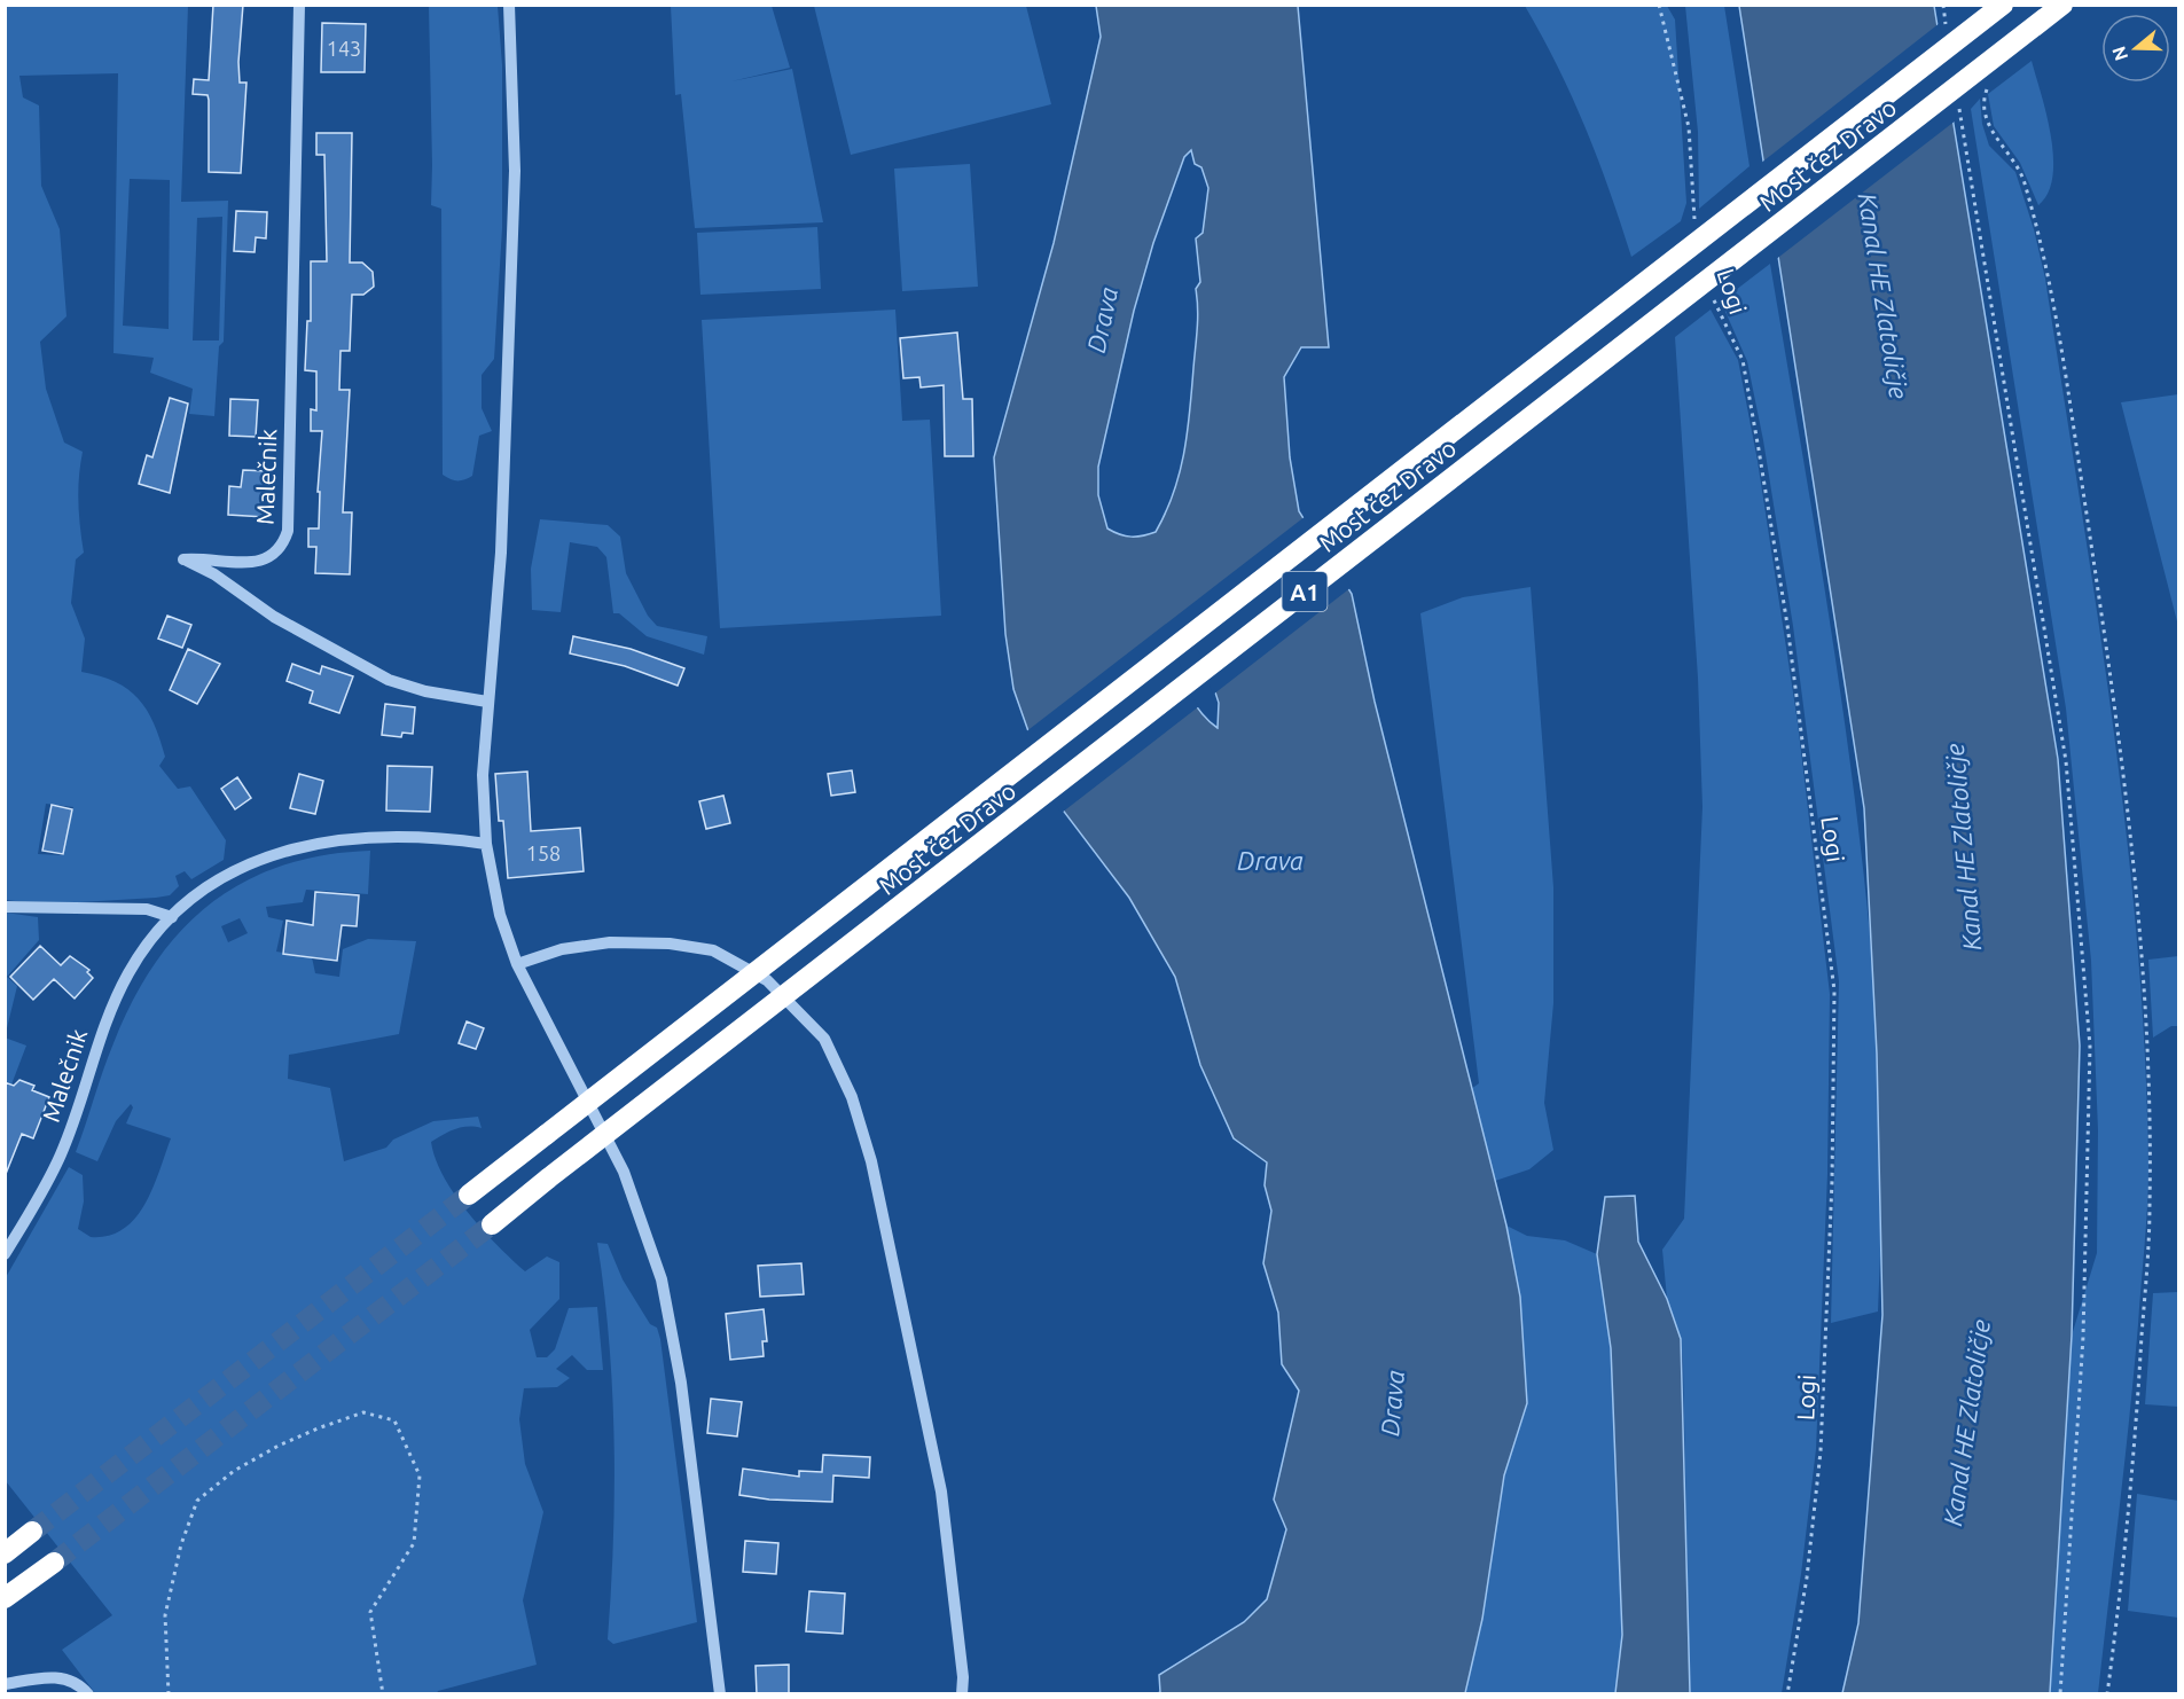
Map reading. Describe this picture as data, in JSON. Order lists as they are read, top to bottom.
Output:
{
  "streets": {
    "highway": ["Most čez Dravo", "A1"],
    "street": ["Malečnik"],
    "path": ["Logi"]
  },
  "water": ["Kanal HE Zlatoličje", "Drava"],
  "house_numbers": ["143", "158"],
  "north": "left"
}
